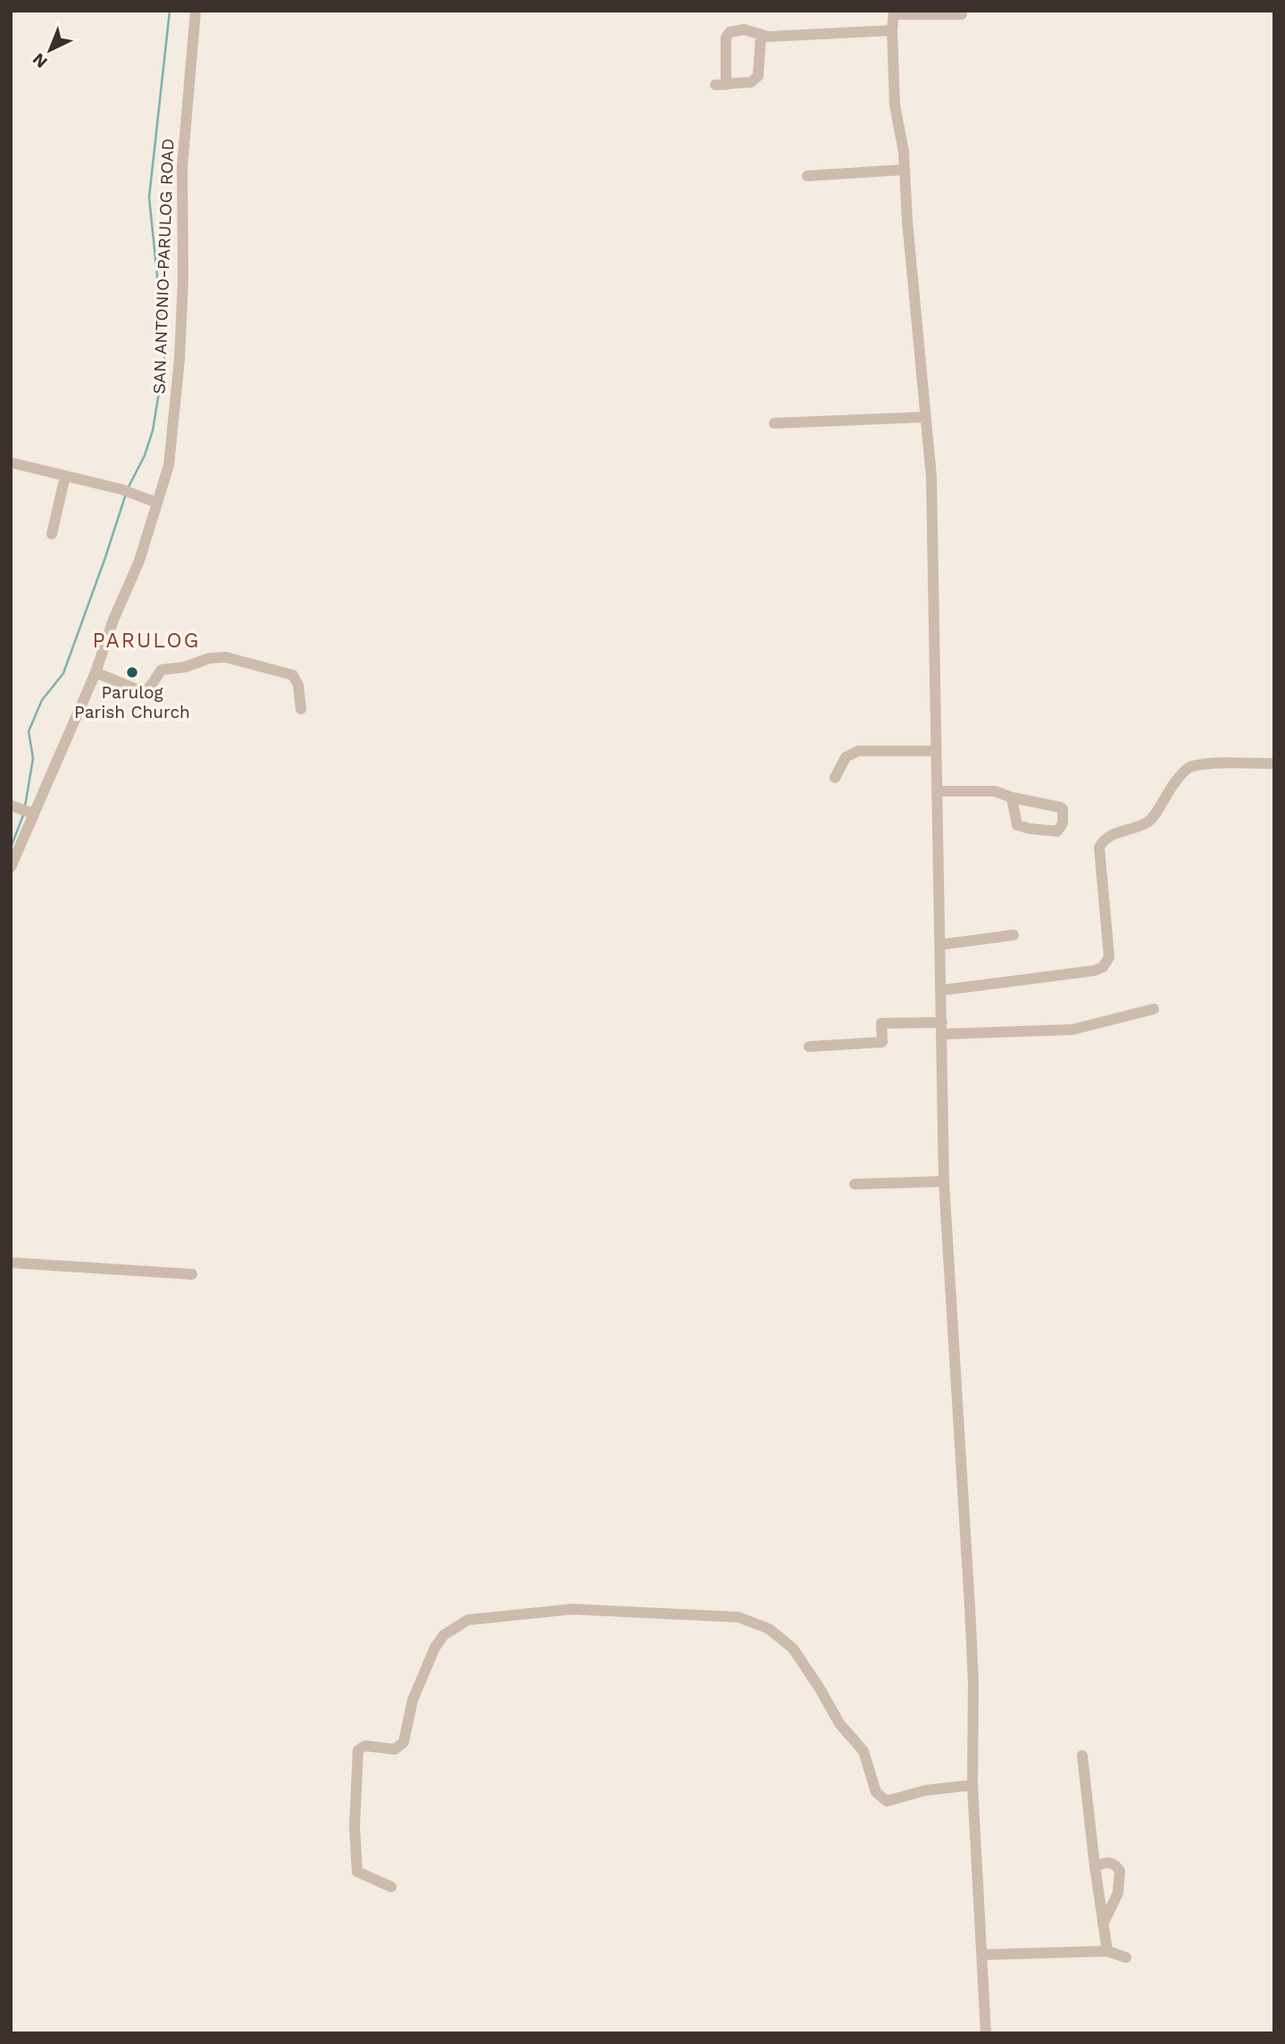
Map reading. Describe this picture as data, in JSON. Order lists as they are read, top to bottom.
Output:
{
  "streets": {
    "street": ["SAN ANTONIO-PARULOG ROAD"]
  },
  "districts": ["PARULOG"],
  "places": ["Parulog Parish Church"],
  "north": "bottom left"
}
